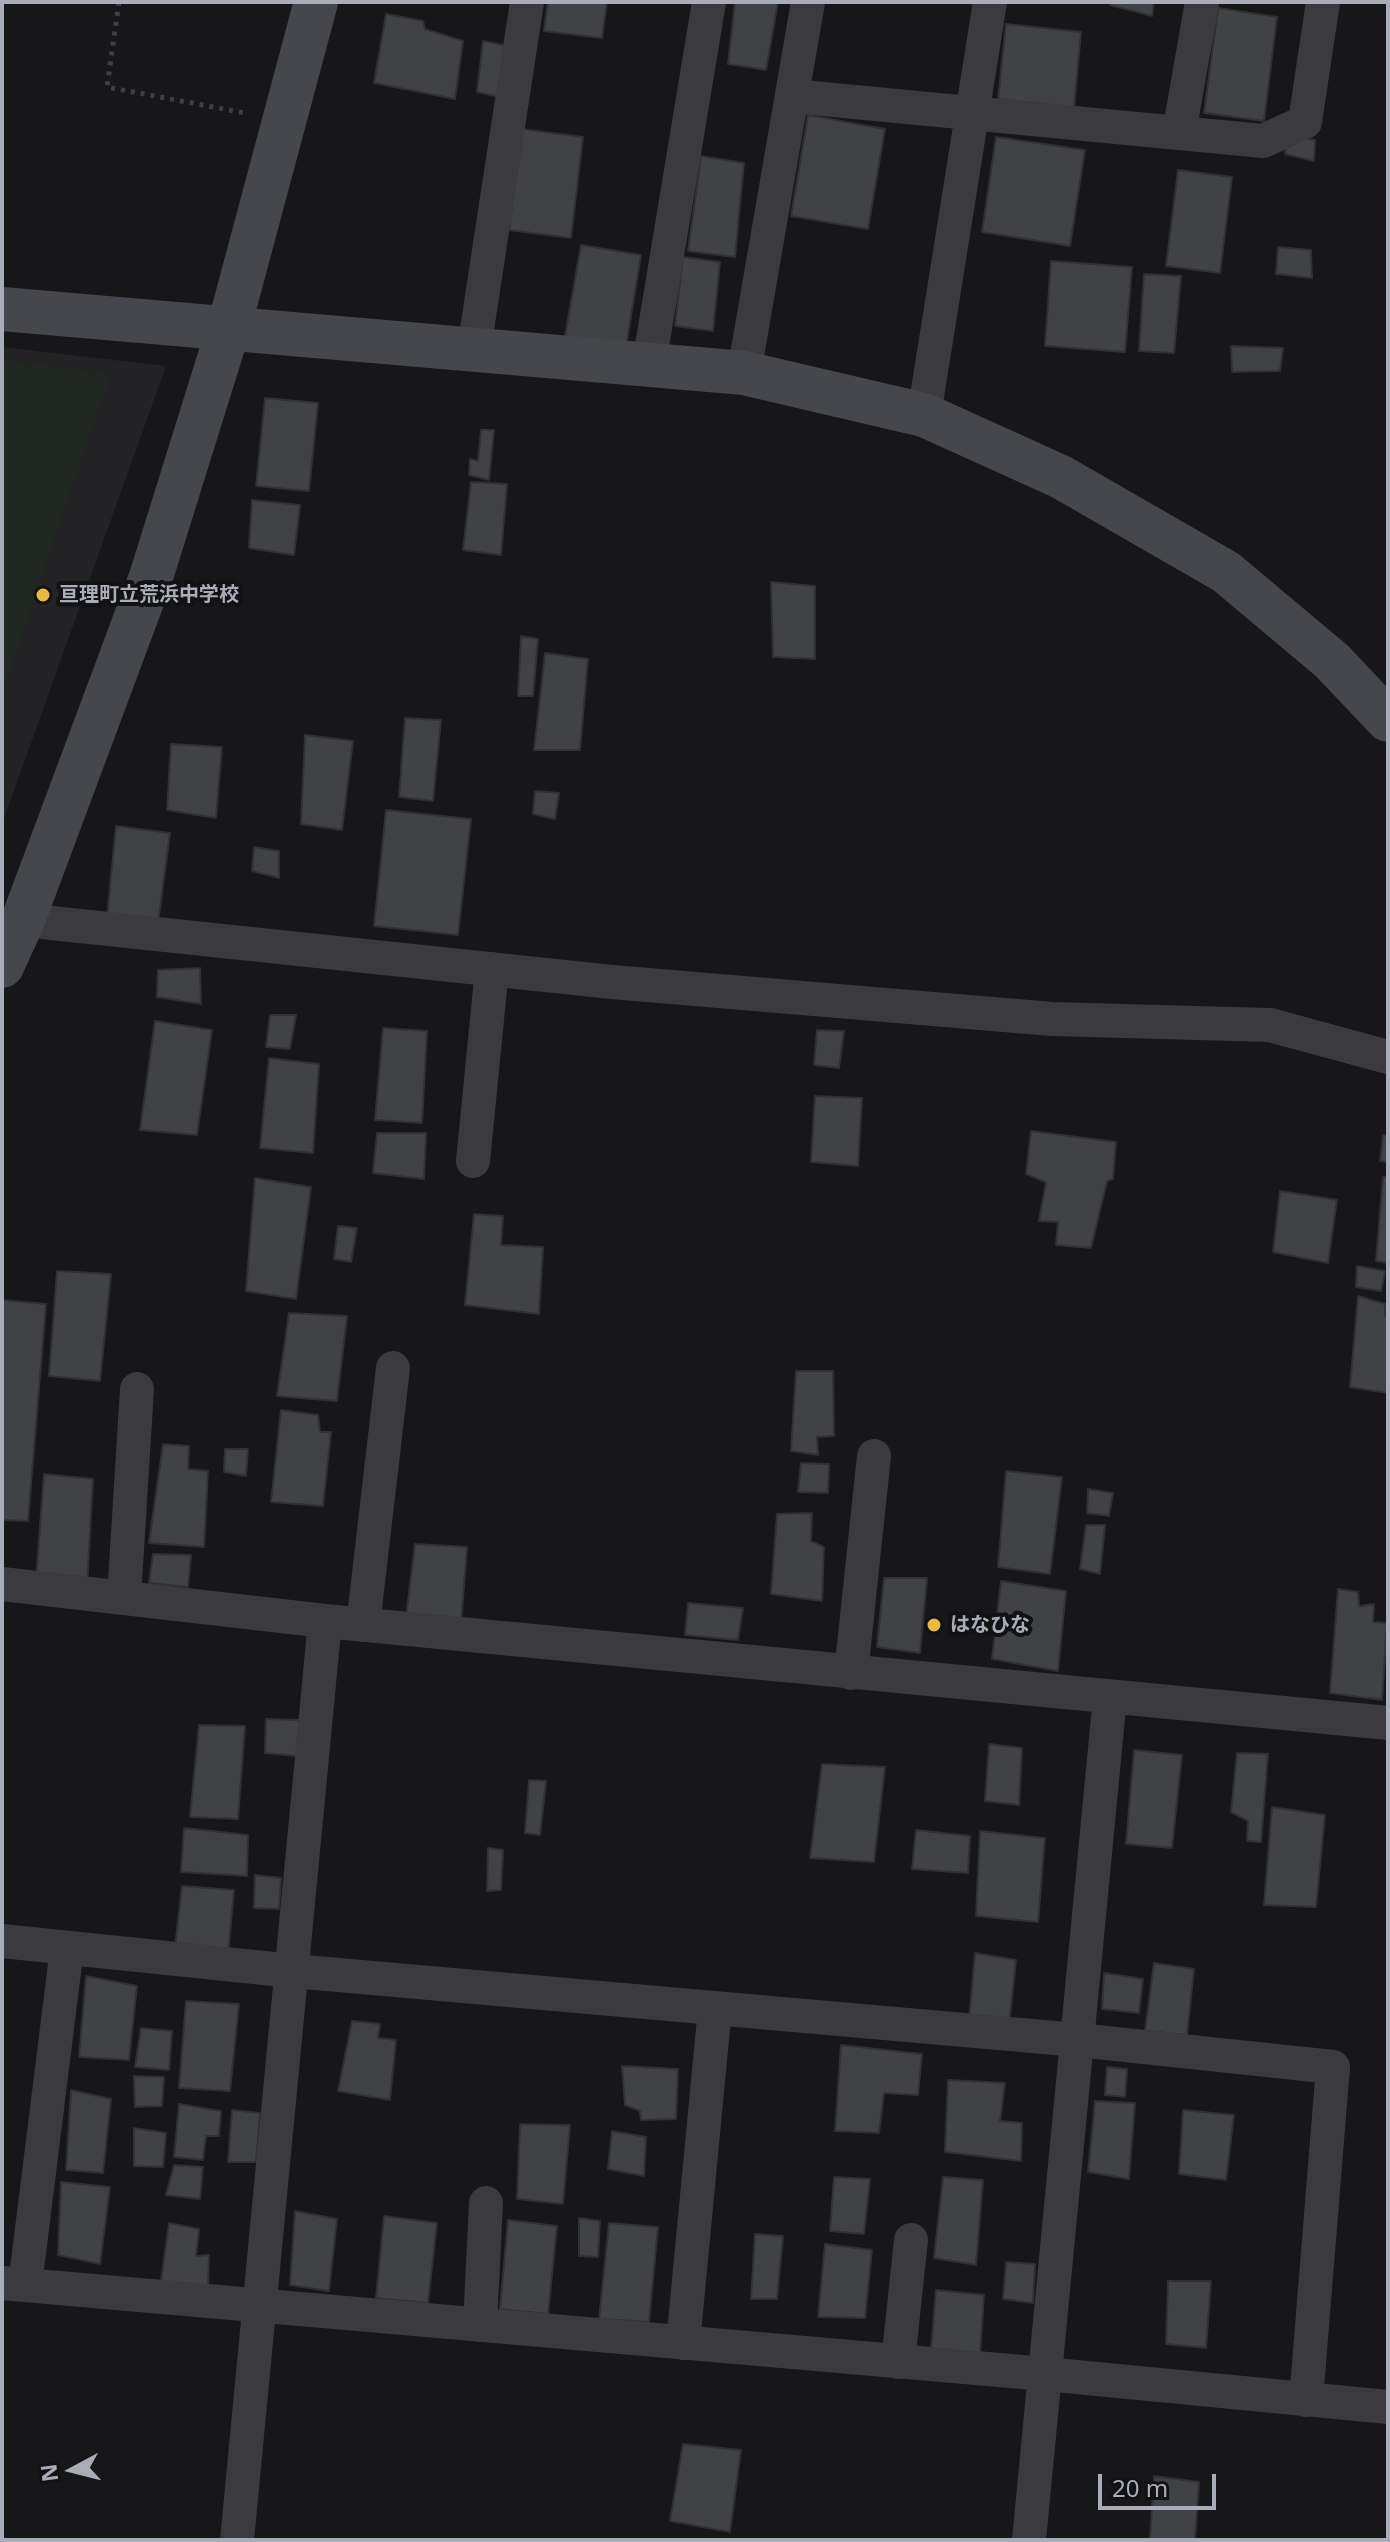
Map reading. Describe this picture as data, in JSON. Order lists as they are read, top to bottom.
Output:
{
  "places": ["亘理町立荒浜中学校", "はなひな"],
  "scale_bar": "20 m",
  "north": "left"
}
